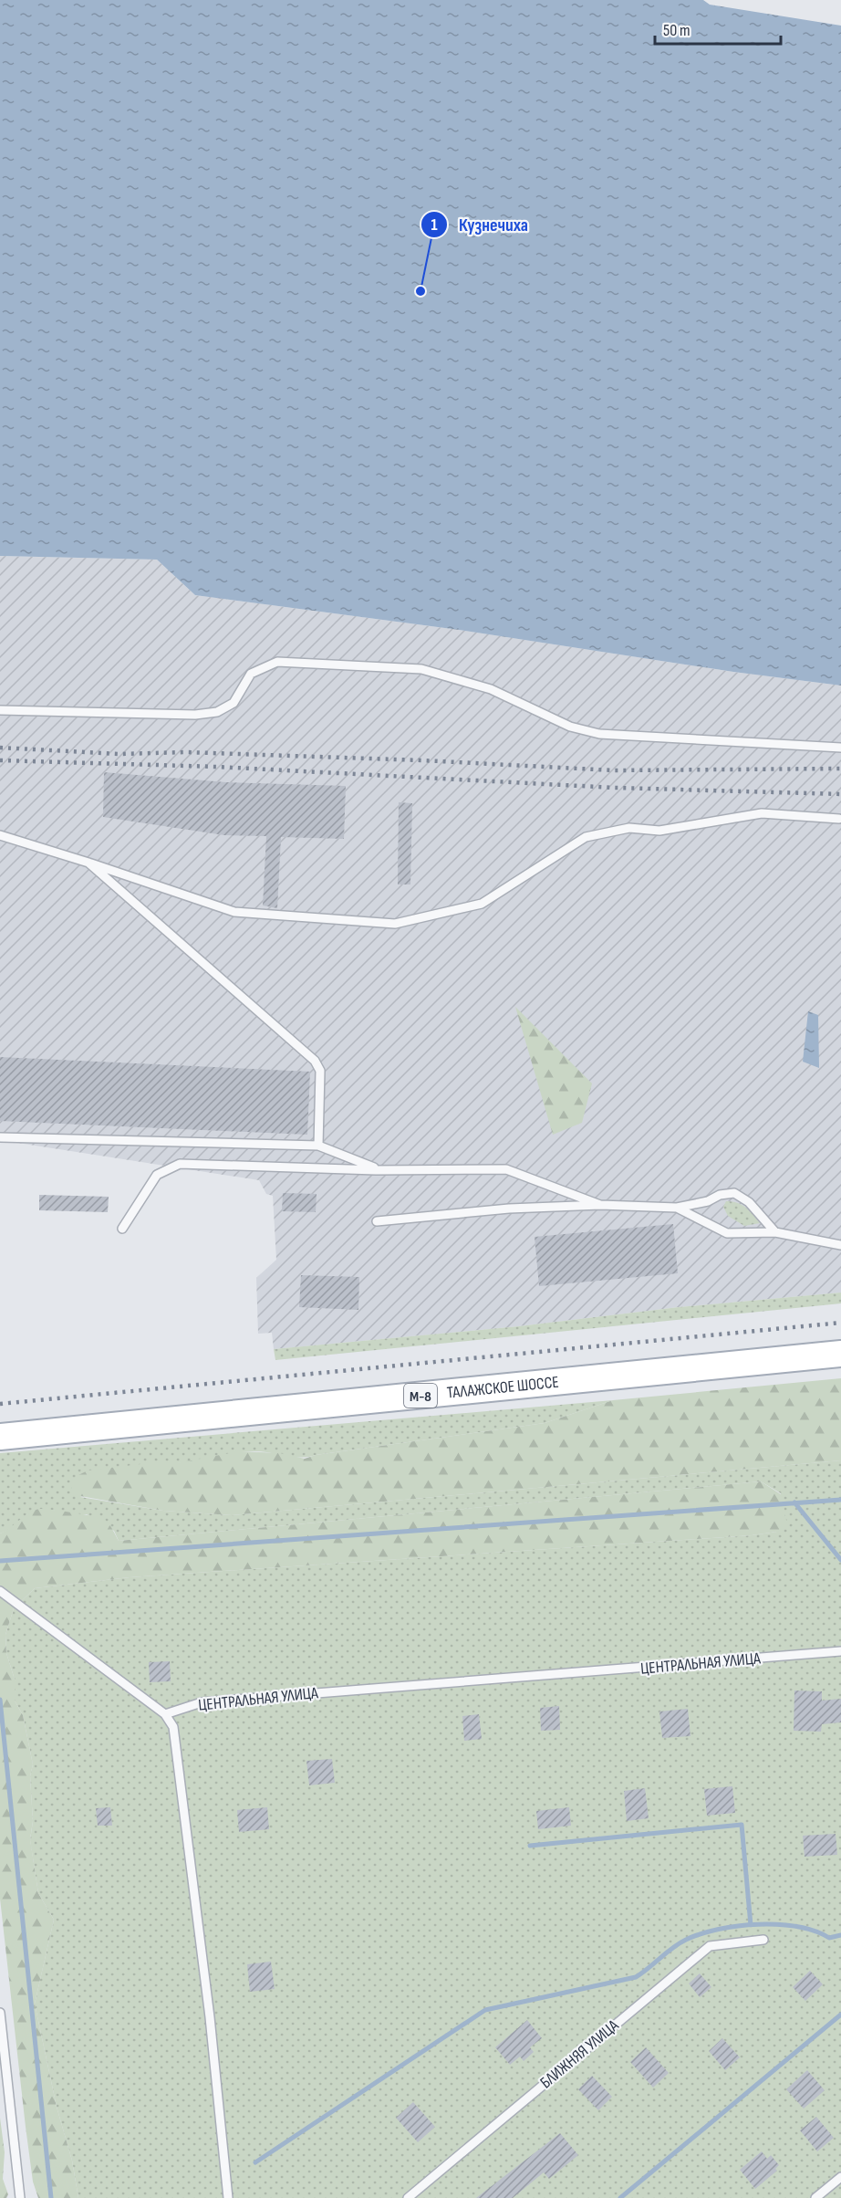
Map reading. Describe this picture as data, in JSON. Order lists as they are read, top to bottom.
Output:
{
  "streets": {
    "main road": ["ТАЛАЖСКОЕ ШОССЕ", "М-8"],
    "lane": ["ЦЕНТРАЛЬНАЯ УЛИЦА", "БЛИЖНЯЯ УЛИЦА"]
  },
  "places": ["Кузнечиха"],
  "scale_bar": "50 m"
}
